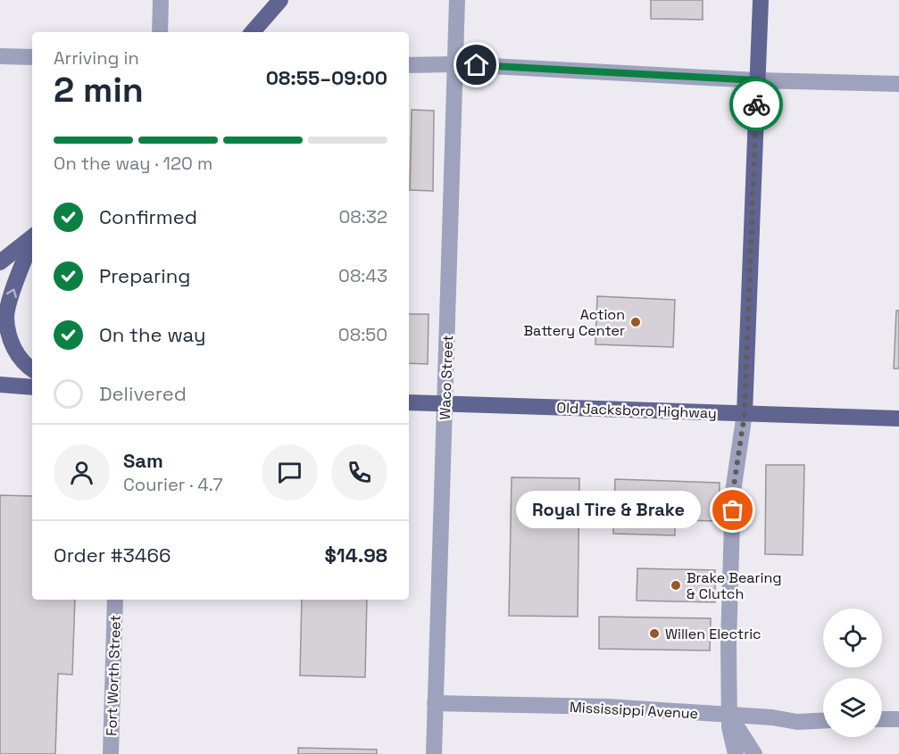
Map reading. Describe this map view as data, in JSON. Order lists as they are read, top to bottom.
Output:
{
  "streets": {
    "main road": ["Old Jacksboro Highway"],
    "street": ["Waco Street", "Fort Worth Street", "Mississippi Avenue"]
  },
  "crossings": [
    ["Waco Street", "Old Jacksboro Highway"],
    ["Waco Street", "Mississippi Avenue"]
  ],
  "places": [
    "Action Battery Center",
    "Royal Tire & Brake",
    "Brake Bearing & Clutch",
    "Willen Electric"
  ],
  "page": {
    "heading": ["2 min", "Arriving in", "08:55–09:00"],
    "panel": [
      "Sam",
      "Courier · 4.7",
      "Order #3466",
      "$14.98"
    ],
    "bar": "On the way · 120 m",
    "list": [
      ["Confirmed", "08:32"],
      ["Preparing", "08:43"],
      ["On the way", "08:50"],
      "Delivered"
    ],
    "bubble": "Royal Tire & Brake"
  }
}
